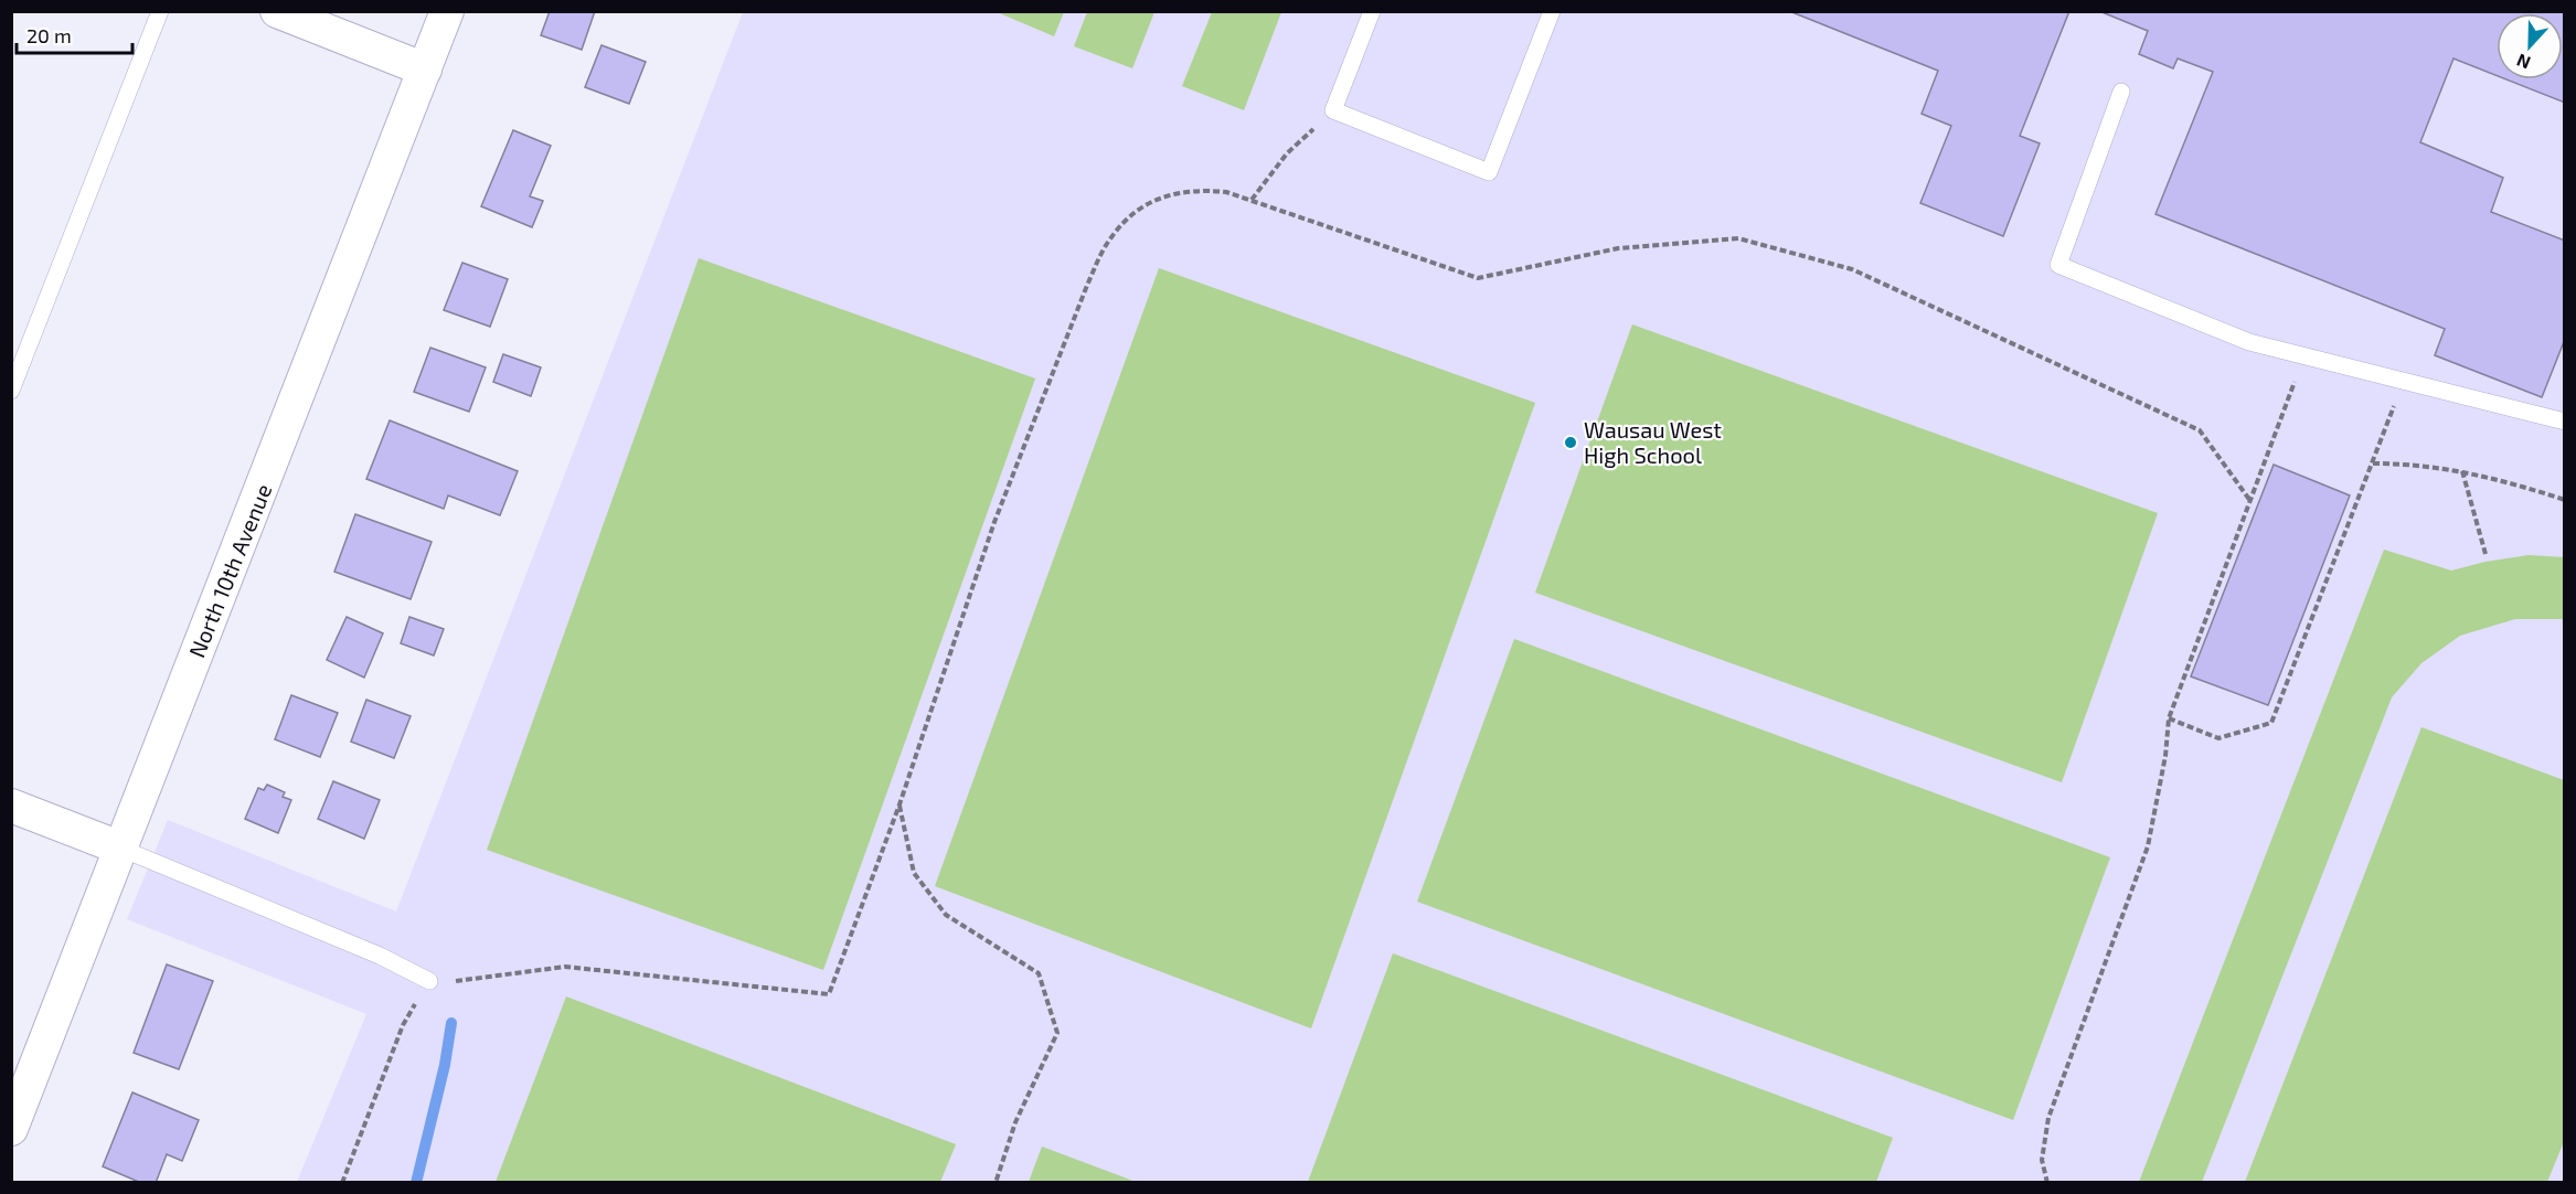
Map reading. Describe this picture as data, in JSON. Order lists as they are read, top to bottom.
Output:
{
  "streets": {
    "street": ["North 10th Avenue"]
  },
  "places": ["Wausau West High School"],
  "scale_bar": "20 m",
  "north": "bottom"
}
